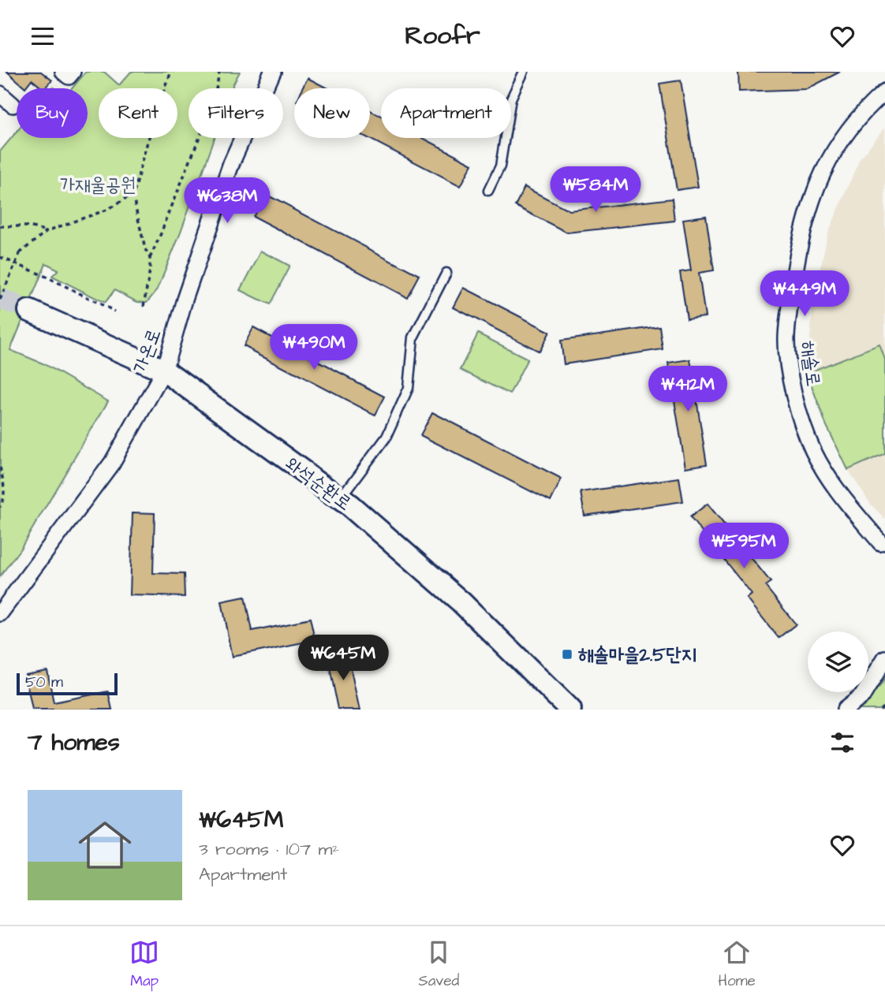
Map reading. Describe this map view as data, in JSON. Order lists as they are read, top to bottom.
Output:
{
  "streets": {
    "street": ["가온로", "해솔로", "와석순환로"]
  },
  "crossings": [
    ["가온로", "와석순환로"]
  ],
  "parks": ["가재울공원"],
  "places": {
    "transit": ["해솔마을2.5단지"]
  },
  "scale_bar": "50 m",
  "page": {
    "header": "Roofr",
    "chip": [
      "Buy",
      "Rent",
      "Filters",
      "New",
      "Apartment"
    ],
    "price": [
      "₩584M",
      "₩638M",
      "₩449M",
      "₩490M",
      "₩412M",
      "₩595M",
      "₩645M"
    ],
    "scale": "50 m",
    "heading": "7 homes",
    "list": [
      {
        "name": "₩645M",
        "note": "3 rooms · 107 m² · Apartment"
      }
    ],
    "tabs": ["Map", "Saved", "Home"]
  }
}
